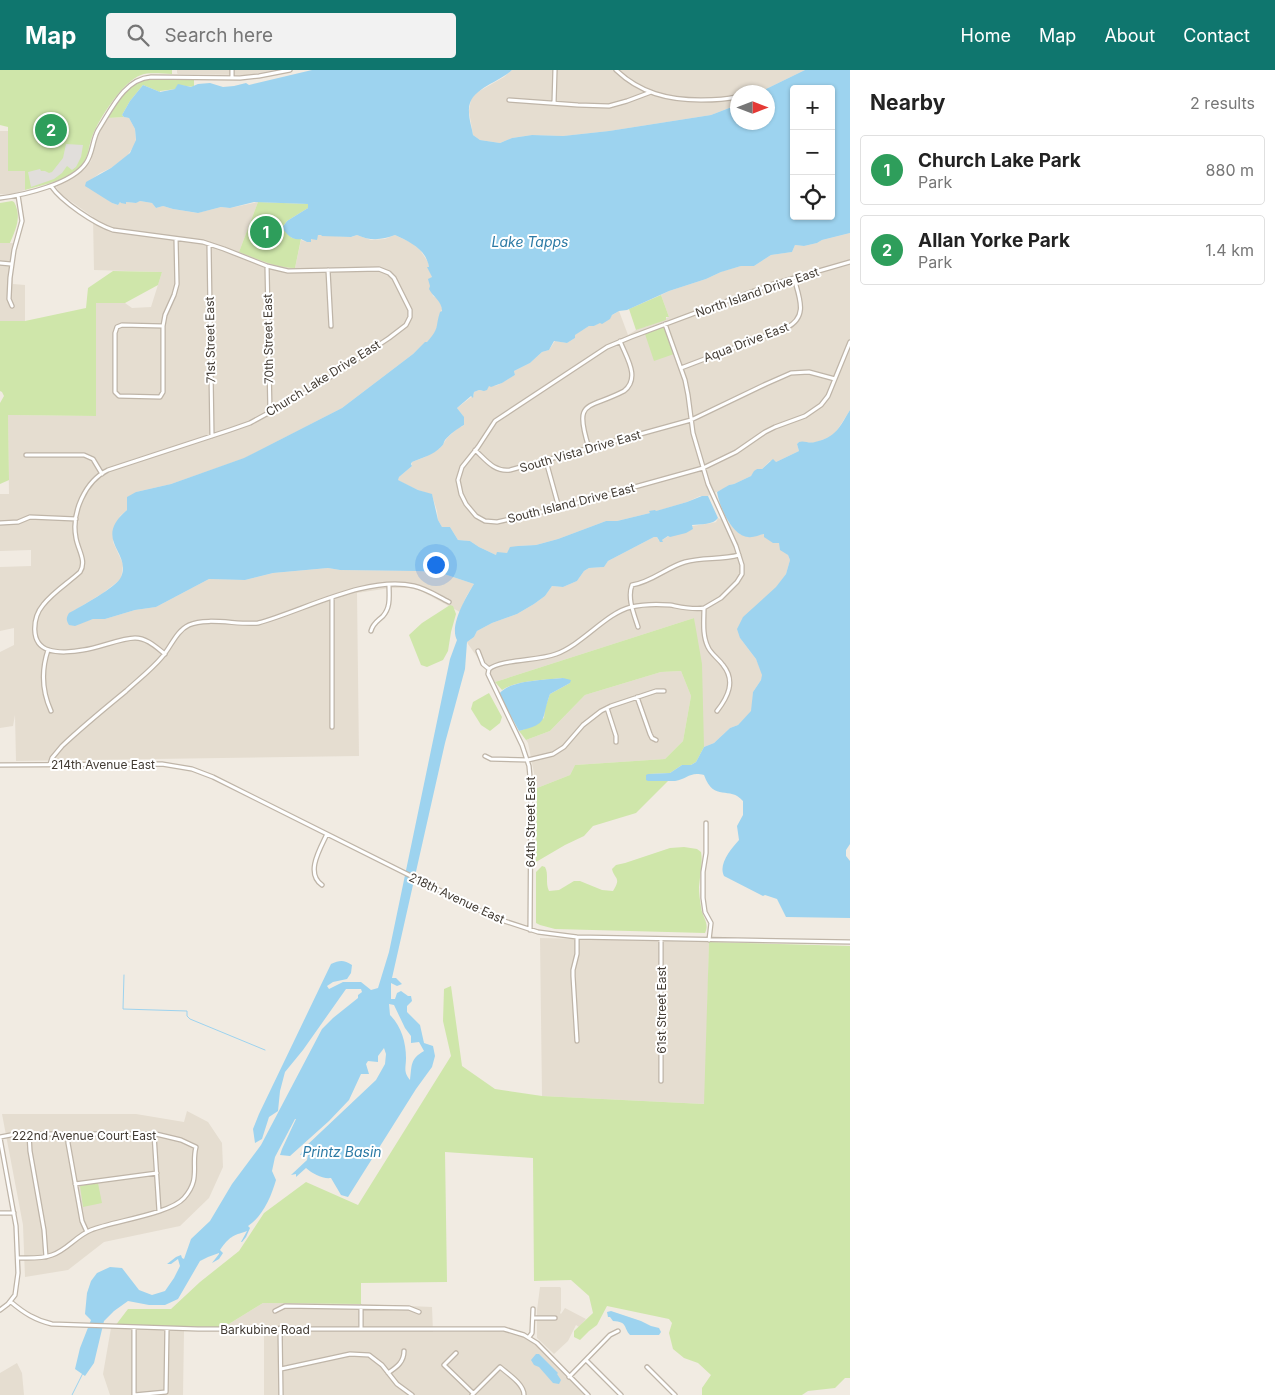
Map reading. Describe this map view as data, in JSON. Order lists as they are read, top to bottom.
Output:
{
  "streets": {
    "street": [
      "North Island Drive East",
      "70th Street East",
      "71st Street East",
      "Aqua Drive East",
      "Church Lake Drive East",
      "South Vista Drive East",
      "South Island Drive East",
      "214th Avenue East",
      "64th Street East",
      "218th Avenue East",
      "61st Street East",
      "222nd Avenue Court East",
      "Barkubine Road"
    ]
  },
  "crossings": [
    ["North Island Drive East", "Aqua Drive East"],
    ["North Island Drive East", "South Island Drive East"],
    ["70th Street East", "Church Lake Drive East"],
    ["71st Street East", "Church Lake Drive East"],
    ["South Vista Drive East", "South Island Drive East"],
    ["214th Avenue East", "218th Avenue East"],
    ["64th Street East", "218th Avenue East"],
    ["218th Avenue East", "61st Street East"]
  ],
  "water": ["Lake Tapps", "Printz Basin"],
  "north": "right",
  "page": {
    "header": "Map",
    "search": "Search here",
    "nav": [
      "Home",
      "Map",
      "About",
      "Contact"
    ],
    "heading": ["Nearby", "2 results"],
    "map_buttons": ["+", "−"],
    "pins": ["2", "1"],
    "list": [
      {
        "mark": "1",
        "name": "Church Lake Park",
        "note": "Park",
        "value": "880 m"
      },
      {
        "mark": "2",
        "name": "Allan Yorke Park",
        "note": "Park",
        "value": "1.4 km"
      }
    ]
  }
}
